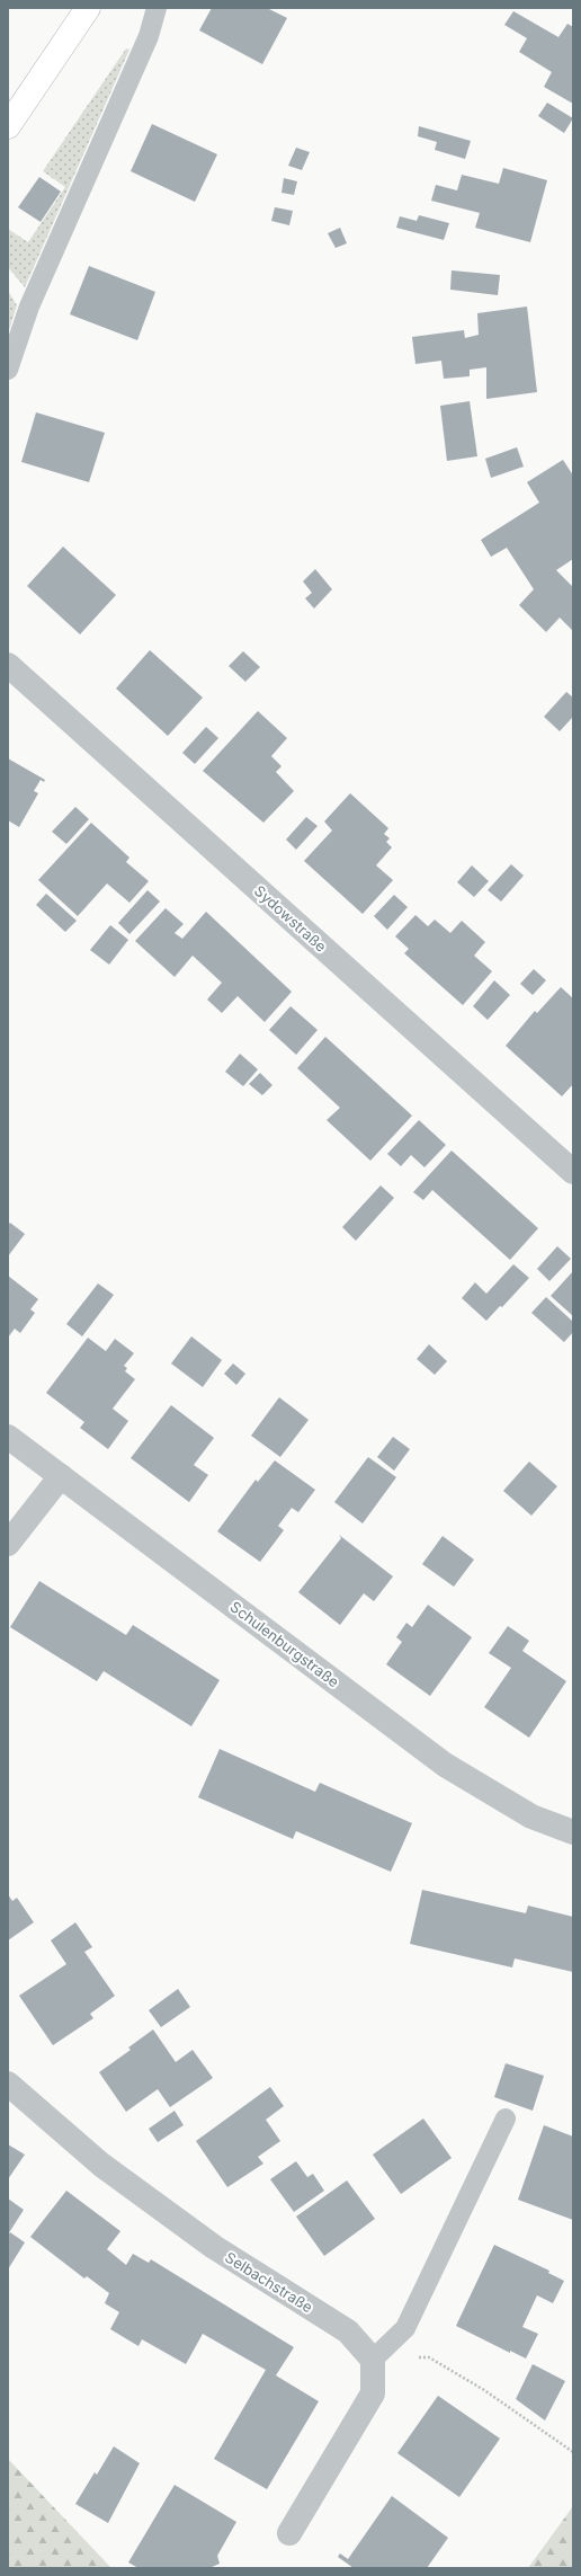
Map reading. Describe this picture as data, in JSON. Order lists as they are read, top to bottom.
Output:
{
  "streets": {
    "street": ["Sydowstraße", "Schulenburgstraße", "Selbachstraße"]
  }
}
